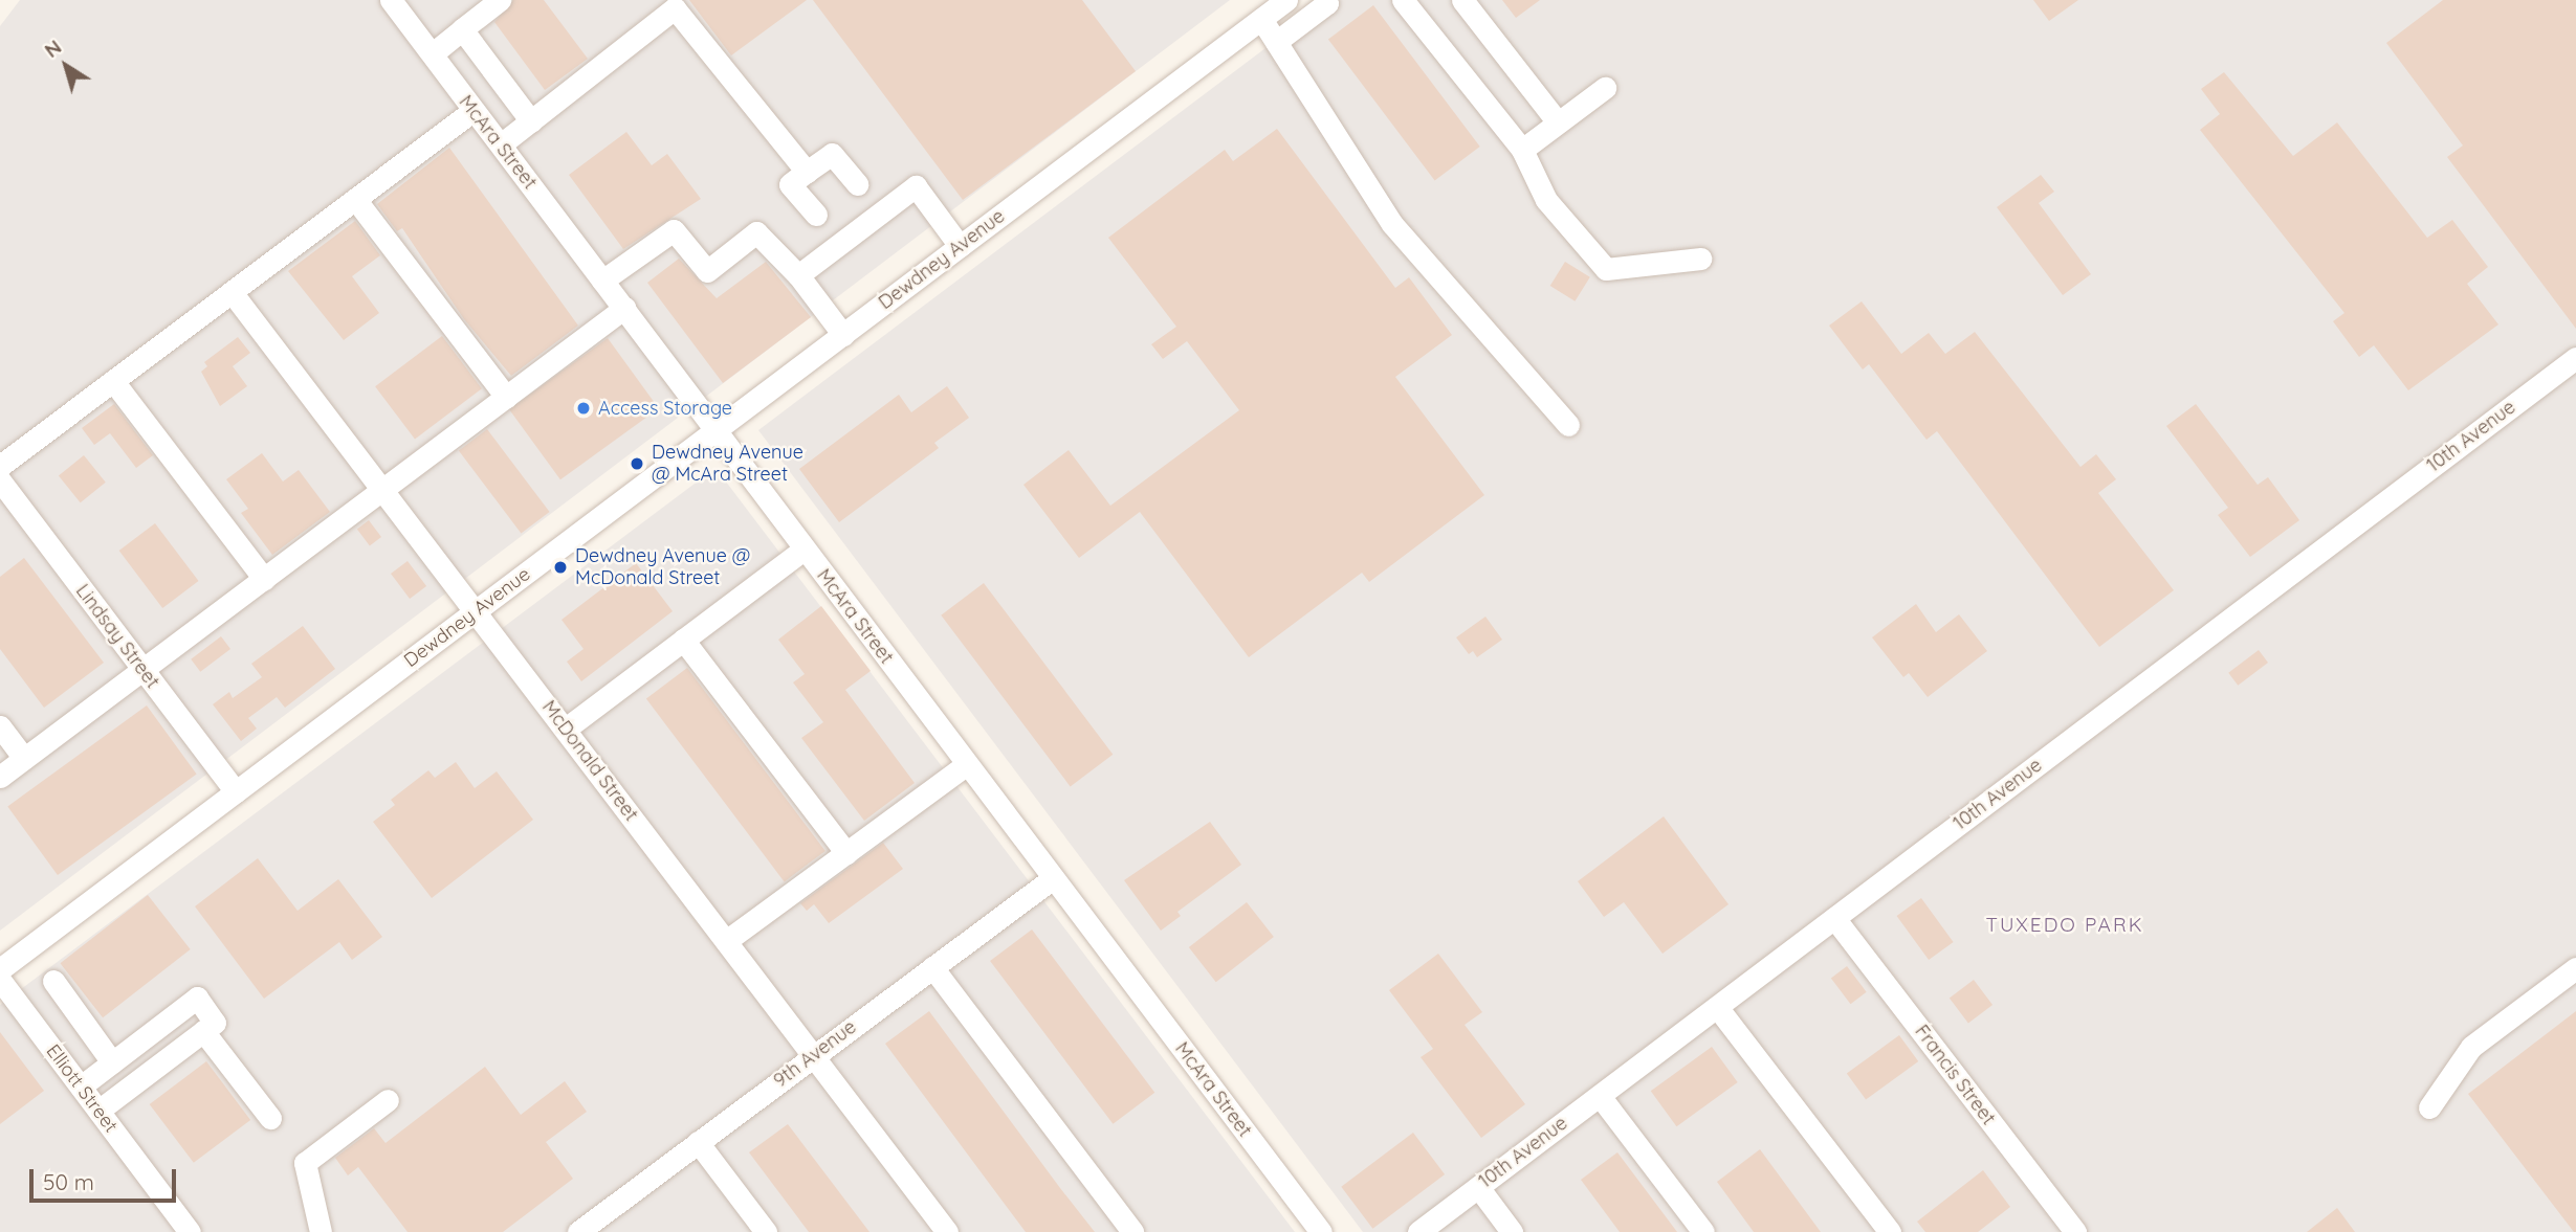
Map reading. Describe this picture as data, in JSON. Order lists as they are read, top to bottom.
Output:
{
  "streets": {
    "street": [
      "McAra Street",
      "Dewdney Avenue",
      "10th Avenue",
      "Lindsay Street",
      "McDonald Street",
      "9th Avenue",
      "Francis Street",
      "Elliott Street"
    ]
  },
  "crossings": [
    ["McAra Street", "Dewdney Avenue"],
    ["McAra Street", "9th Avenue"],
    ["Dewdney Avenue", "Lindsay Street"],
    ["Dewdney Avenue", "McDonald Street"],
    ["10th Avenue", "Francis Street"],
    ["McDonald Street", "9th Avenue"]
  ],
  "districts": ["TUXEDO PARK"],
  "places": ["Access Storage", "Dewdney Avenue @ McAra Street", "Dewdney Avenue @ McDonald Street"],
  "scale_bar": "50 m",
  "north": "top left"
}
